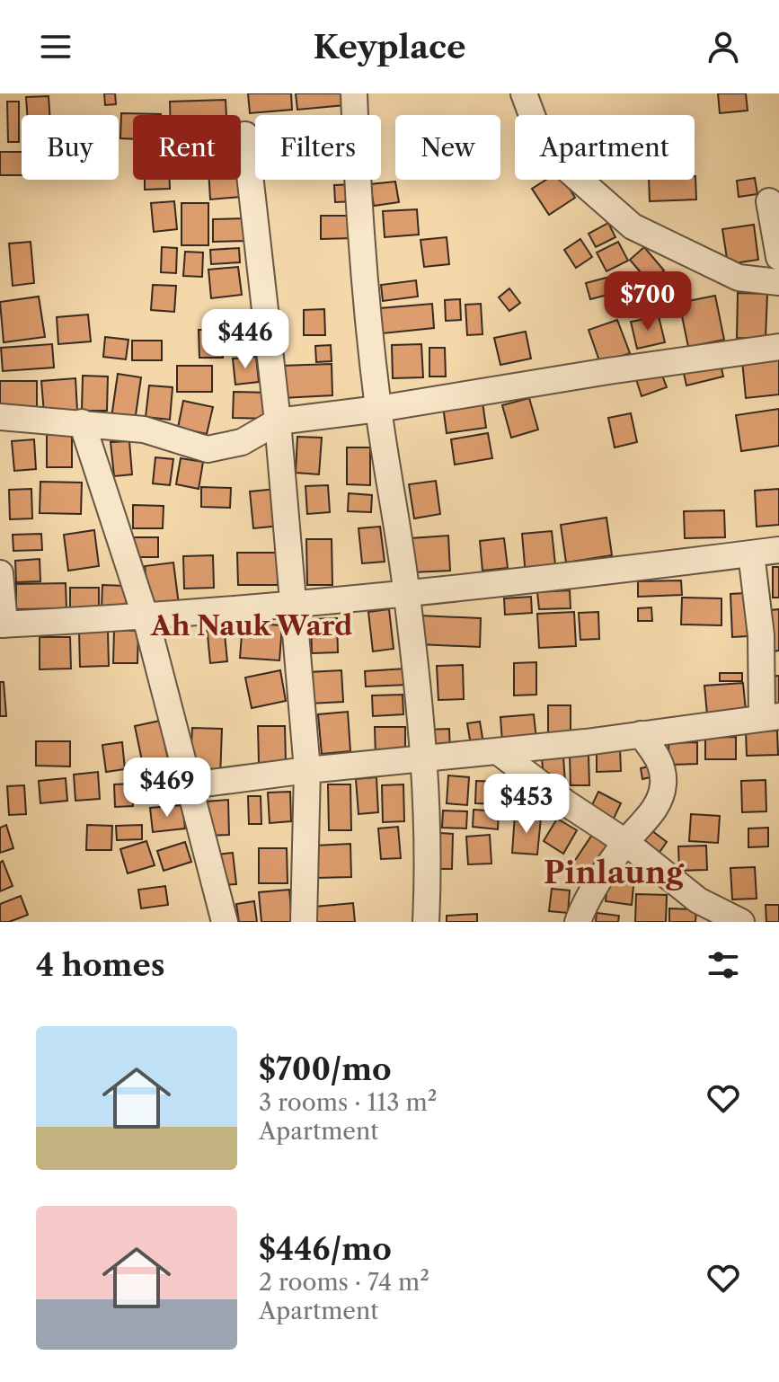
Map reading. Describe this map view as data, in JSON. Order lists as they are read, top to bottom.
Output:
{
  "districts": ["Ah Nauk Ward", "Pinlaung"],
  "page": {
    "header": "Keyplace",
    "chip": [
      "Buy",
      "Rent",
      "Filters",
      "New",
      "Apartment"
    ],
    "price": [
      "$700",
      "$446",
      "$469",
      "$453"
    ],
    "heading": "4 homes",
    "list": [
      {
        "name": "$700/mo",
        "note": "3 rooms · 113 m² · Apartment"
      },
      {
        "name": "$446/mo",
        "note": "2 rooms · 74 m² · Apartment"
      }
    ]
  }
}
